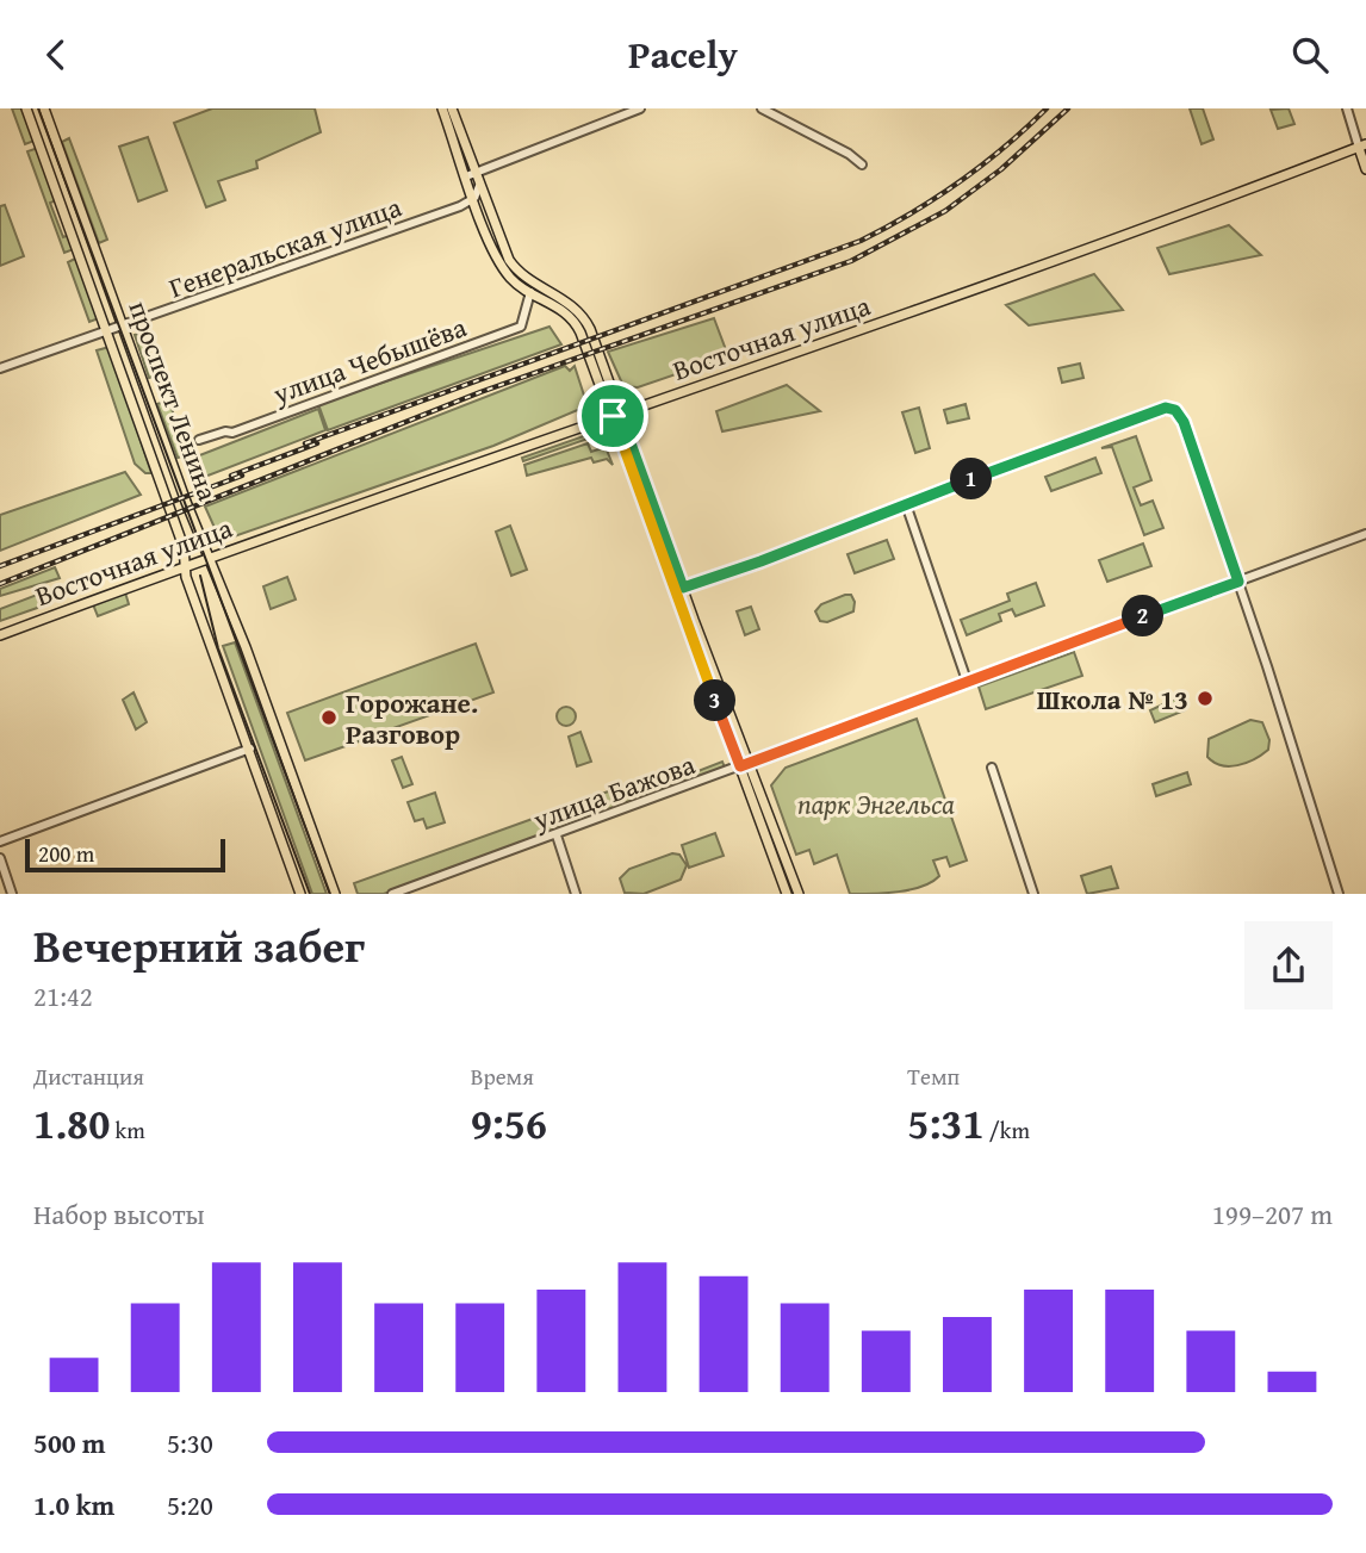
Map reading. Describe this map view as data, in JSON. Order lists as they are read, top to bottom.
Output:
{
  "streets": {
    "main road": ["Восточная улица", "проспект Ленина"],
    "street": ["Генеральская улица", "улица Чебышёва", "улица Бажова"]
  },
  "crossings": [
    ["Генеральская улица", "проспект Ленина"],
    ["Восточная улица", "проспект Ленина"]
  ],
  "parks": ["парк Энгельса"],
  "places": ["Школа № 13", "Горожане. Разговор"],
  "scale_bar": "200 m",
  "page": {
    "header": "Pacely",
    "pins": ["1", "2", "3"],
    "scale": "200 m",
    "heading": ["Вечерний забег", "21:42"],
    "stats": [
      ["Дистанция", "1.80 km"],
      ["Время", "9:56"],
      ["Темп", "5:31 /km"]
    ],
    "chart": ["Набор высоты", "199–207 m"],
    "list": [
      {
        "name": "500 m",
        "note": "5:30"
      },
      {
        "name": "1.0 km",
        "note": "5:20"
      }
    ]
  }
}
